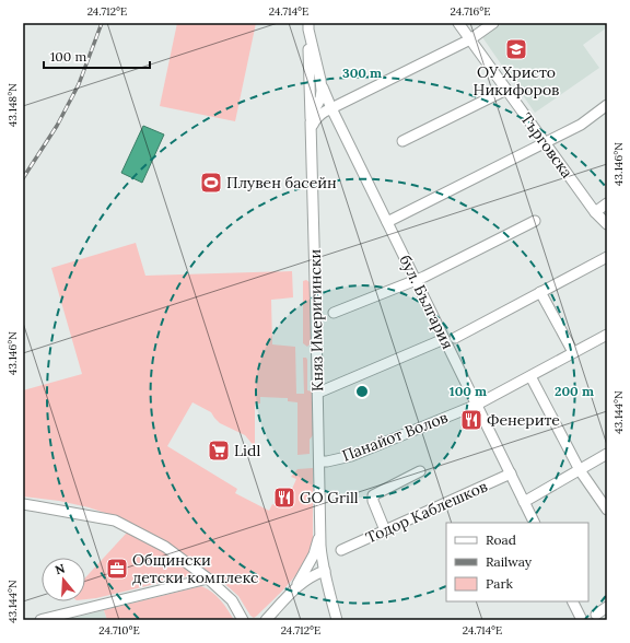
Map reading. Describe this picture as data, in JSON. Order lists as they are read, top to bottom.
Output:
{
  "streets": {
    "street": [
      "Търговска",
      "бул. България",
      "Княз Имеритински",
      "Панайот Волов",
      "Тодор Каблешков"
    ]
  },
  "crossings": [
    ["бул. България", "Княз Имеритински"],
    ["бул. България", "Панайот Волов"],
    ["бул. България", "Тодор Каблешков"],
    ["Княз Имеритински", "Панайот Волов"]
  ],
  "places": {
    "school or university": ["ОУ Христо Никифоров"],
    "sports": ["Плувен басейн"],
    "restaurant": ["Фенерите", "GO Grill"],
    "supermarket": ["Lidl"],
    "office": ["Общински детски комплекс"]
  },
  "legend": ["Road", "Railway", "Park"],
  "scale_bar": "100 m",
  "north": "top",
  "coordinates": [
    "24.712°E",
    "24.714°E",
    "24.716°E",
    "43.148°N",
    "43.146°N",
    "43.144°N",
    "24.710°E"
  ],
  "rings": ["300 m", "100 m", "200 m"]
}
